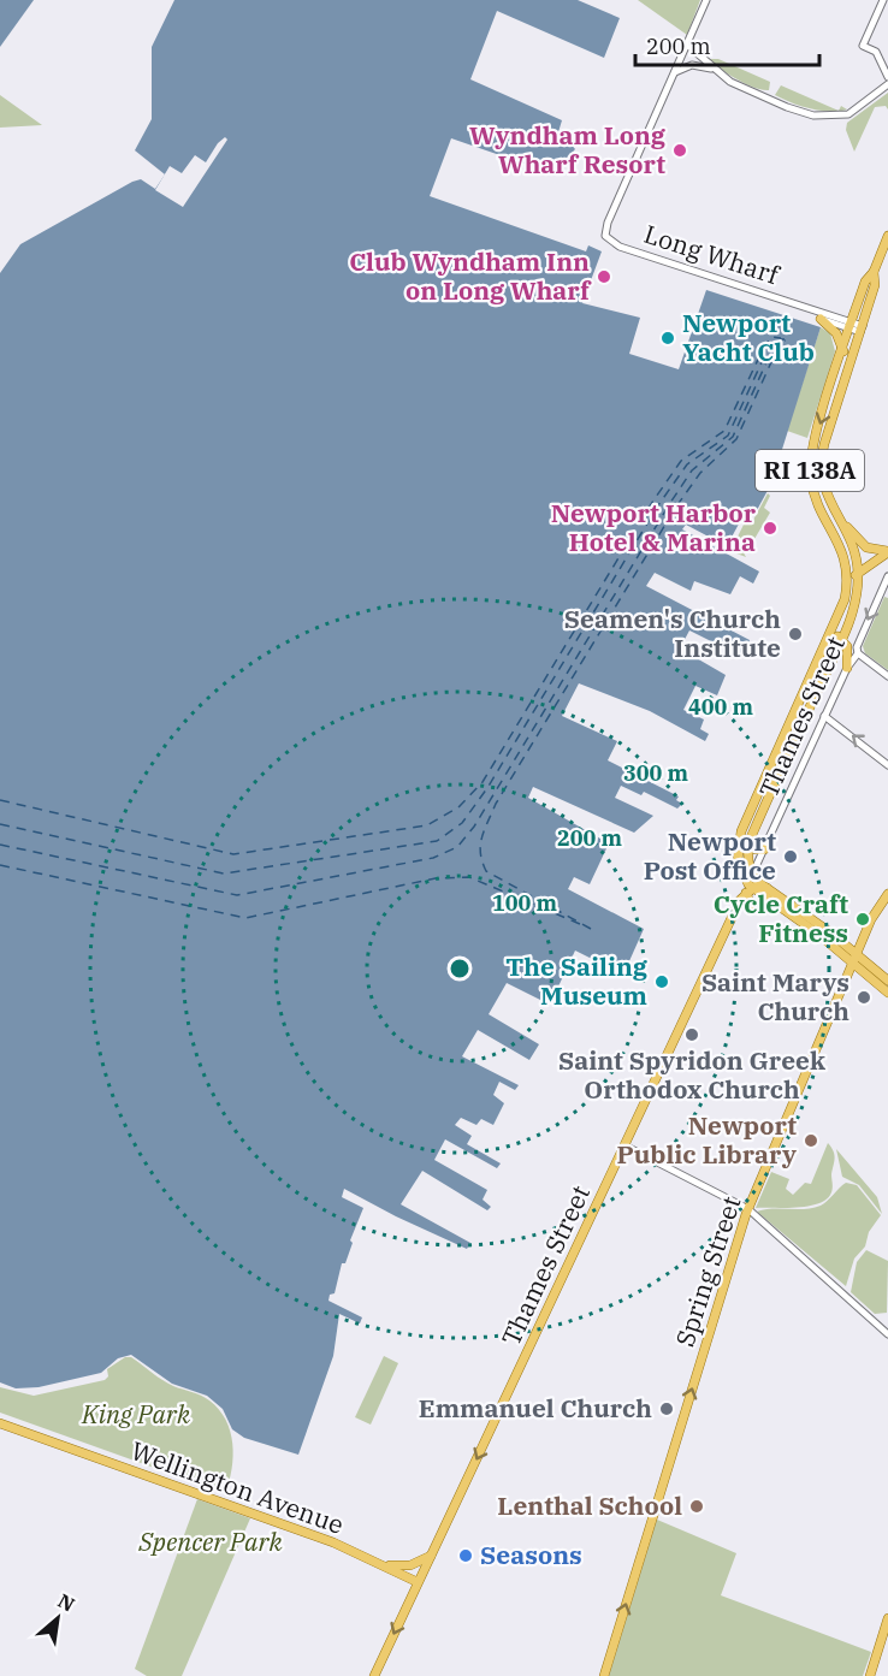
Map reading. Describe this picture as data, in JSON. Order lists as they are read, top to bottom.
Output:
{
  "streets": {
    "main road": [
      "RI 138A",
      "Thames Street",
      "Spring Street",
      "Wellington Avenue"
    ],
    "street": ["Long Wharf"]
  },
  "crossings": [
    ["Long Wharf", "RI 138A"],
    ["RI 138A", "Thames Street"],
    ["Thames Street", "Wellington Avenue"]
  ],
  "one_way": ["Thames Street", "Spring Street"],
  "parks": ["King Park", "Spencer Park"],
  "places": [
    "Wyndham Long Wharf Resort",
    "Club Wyndham Inn on Long Wharf",
    "Newport Yacht Club",
    "Newport Harbor Hotel & Marina",
    "Seamen's Church Institute",
    "Newport Post Office",
    "Cycle Craft Fitness",
    "The Sailing Museum",
    "Saint Marys Church",
    "Saint Spyridon Greek Orthodox Church",
    "Newport Public Library",
    "Emmanuel Church",
    "Lenthal School",
    "Seasons"
  ],
  "scale_bar": "200 m",
  "north": "top right",
  "rings": [
    "400 m",
    "300 m",
    "200 m",
    "100 m"
  ]
}
